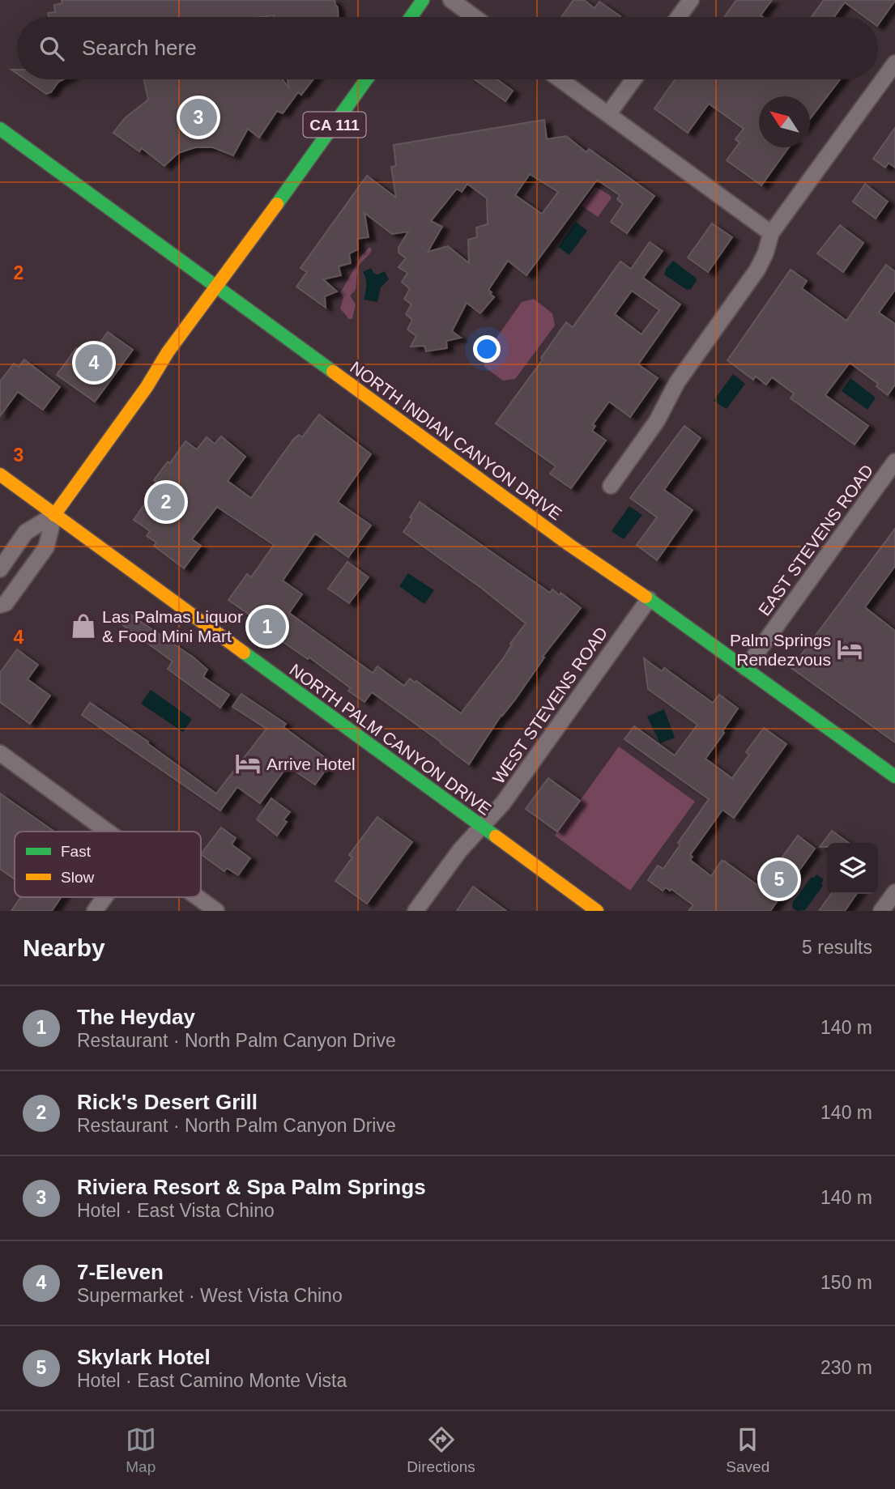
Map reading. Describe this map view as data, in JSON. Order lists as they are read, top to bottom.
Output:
{
  "streets": {
    "main road": ["CA 111", "NORTH INDIAN CANYON DRIVE", "NORTH PALM CANYON DRIVE"],
    "street": ["EAST STEVENS ROAD", "WEST STEVENS ROAD"]
  },
  "crossings": [
    ["CA 111", "NORTH INDIAN CANYON DRIVE"],
    ["CA 111", "NORTH PALM CANYON DRIVE"],
    ["NORTH INDIAN CANYON DRIVE", "EAST STEVENS ROAD"],
    ["NORTH INDIAN CANYON DRIVE", "WEST STEVENS ROAD"],
    ["WEST STEVENS ROAD", "NORTH PALM CANYON DRIVE"]
  ],
  "places": {
    "shop": ["Las Palmas Liquor & Food Mini Mart"],
    "hotel": ["Palm Springs Rendezvous", "Arrive Hotel"]
  },
  "legend": ["Fast", "Slow"],
  "north": "top left",
  "page": {
    "search": "Search here",
    "pins": [
      "3",
      "4",
      "2",
      "1",
      "5"
    ],
    "heading": ["Nearby", "5 results"],
    "list": [
      {
        "mark": "1",
        "name": "The Heyday",
        "note": "Restaurant · North Palm Canyon Drive",
        "value": "140 m"
      },
      {
        "mark": "2",
        "name": "Rick's Desert Grill",
        "note": "Restaurant · North Palm Canyon Drive",
        "value": "140 m"
      },
      {
        "mark": "3",
        "name": "Riviera Resort & Spa Palm Springs",
        "note": "Hotel · East Vista Chino",
        "value": "140 m"
      },
      {
        "mark": "4",
        "name": "7-Eleven",
        "note": "Supermarket · West Vista Chino",
        "value": "150 m"
      },
      {
        "mark": "5",
        "name": "Skylark Hotel",
        "note": "Hotel · East Camino Monte Vista",
        "value": "230 m"
      }
    ],
    "nav": ["Map", "Directions", "Saved"]
  },
  "grid": {
    "rows": ["2", "3", "4"]
  }
}
